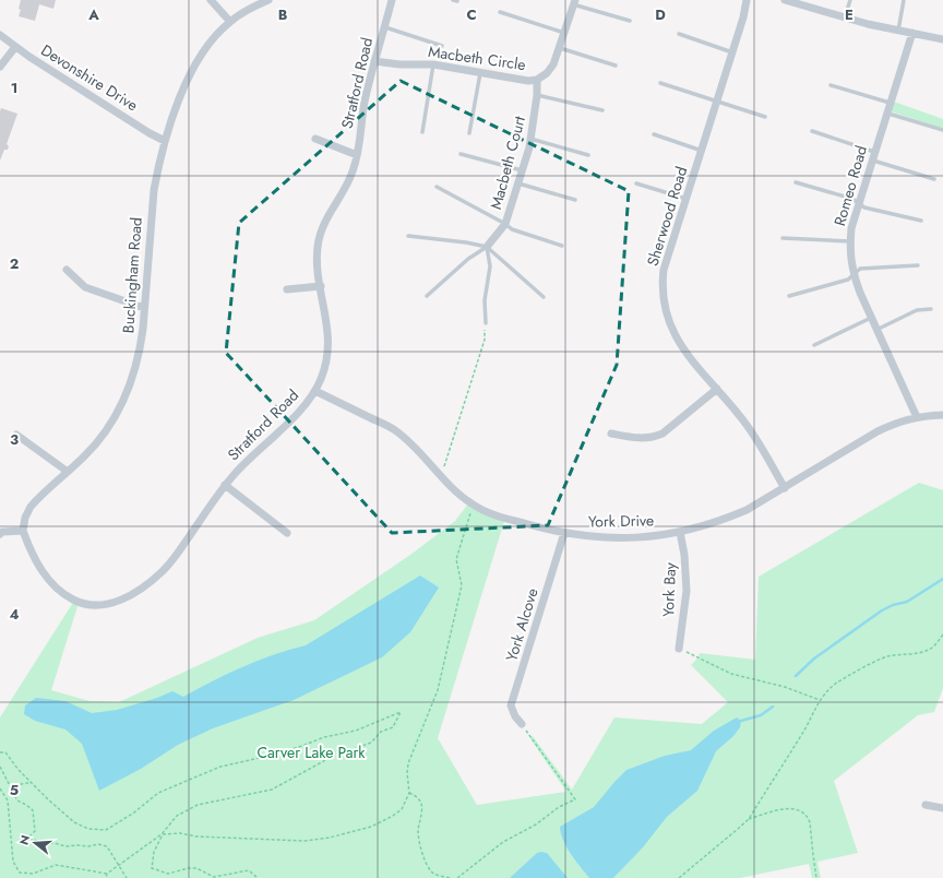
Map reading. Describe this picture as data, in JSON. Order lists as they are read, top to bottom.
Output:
{
  "streets": {
    "street": [
      "Macbeth Circle",
      "Devonshire Drive",
      "Stratford Road",
      "Macbeth Court",
      "Romeo Road",
      "Sherwood Road",
      "Buckingham Road",
      "York Drive",
      "York Bay",
      "York Alcove"
    ]
  },
  "crossings": [
    ["Macbeth Circle", "Stratford Road"],
    ["Macbeth Circle", "Macbeth Court"],
    ["Devonshire Drive", "Buckingham Road"],
    ["Stratford Road", "Buckingham Road"],
    ["Stratford Road", "York Drive"],
    ["Romeo Road", "York Drive"],
    ["Sherwood Road", "York Drive"],
    ["York Drive", "York Bay"],
    ["York Drive", "York Alcove"]
  ],
  "parks": ["Carver Lake Park"],
  "north": "left",
  "grid": {
    "columns": [
      "A",
      "B",
      "C",
      "D",
      "E"
    ],
    "rows": [
      "1",
      "2",
      "3",
      "4",
      "5"
    ]
  }
}
